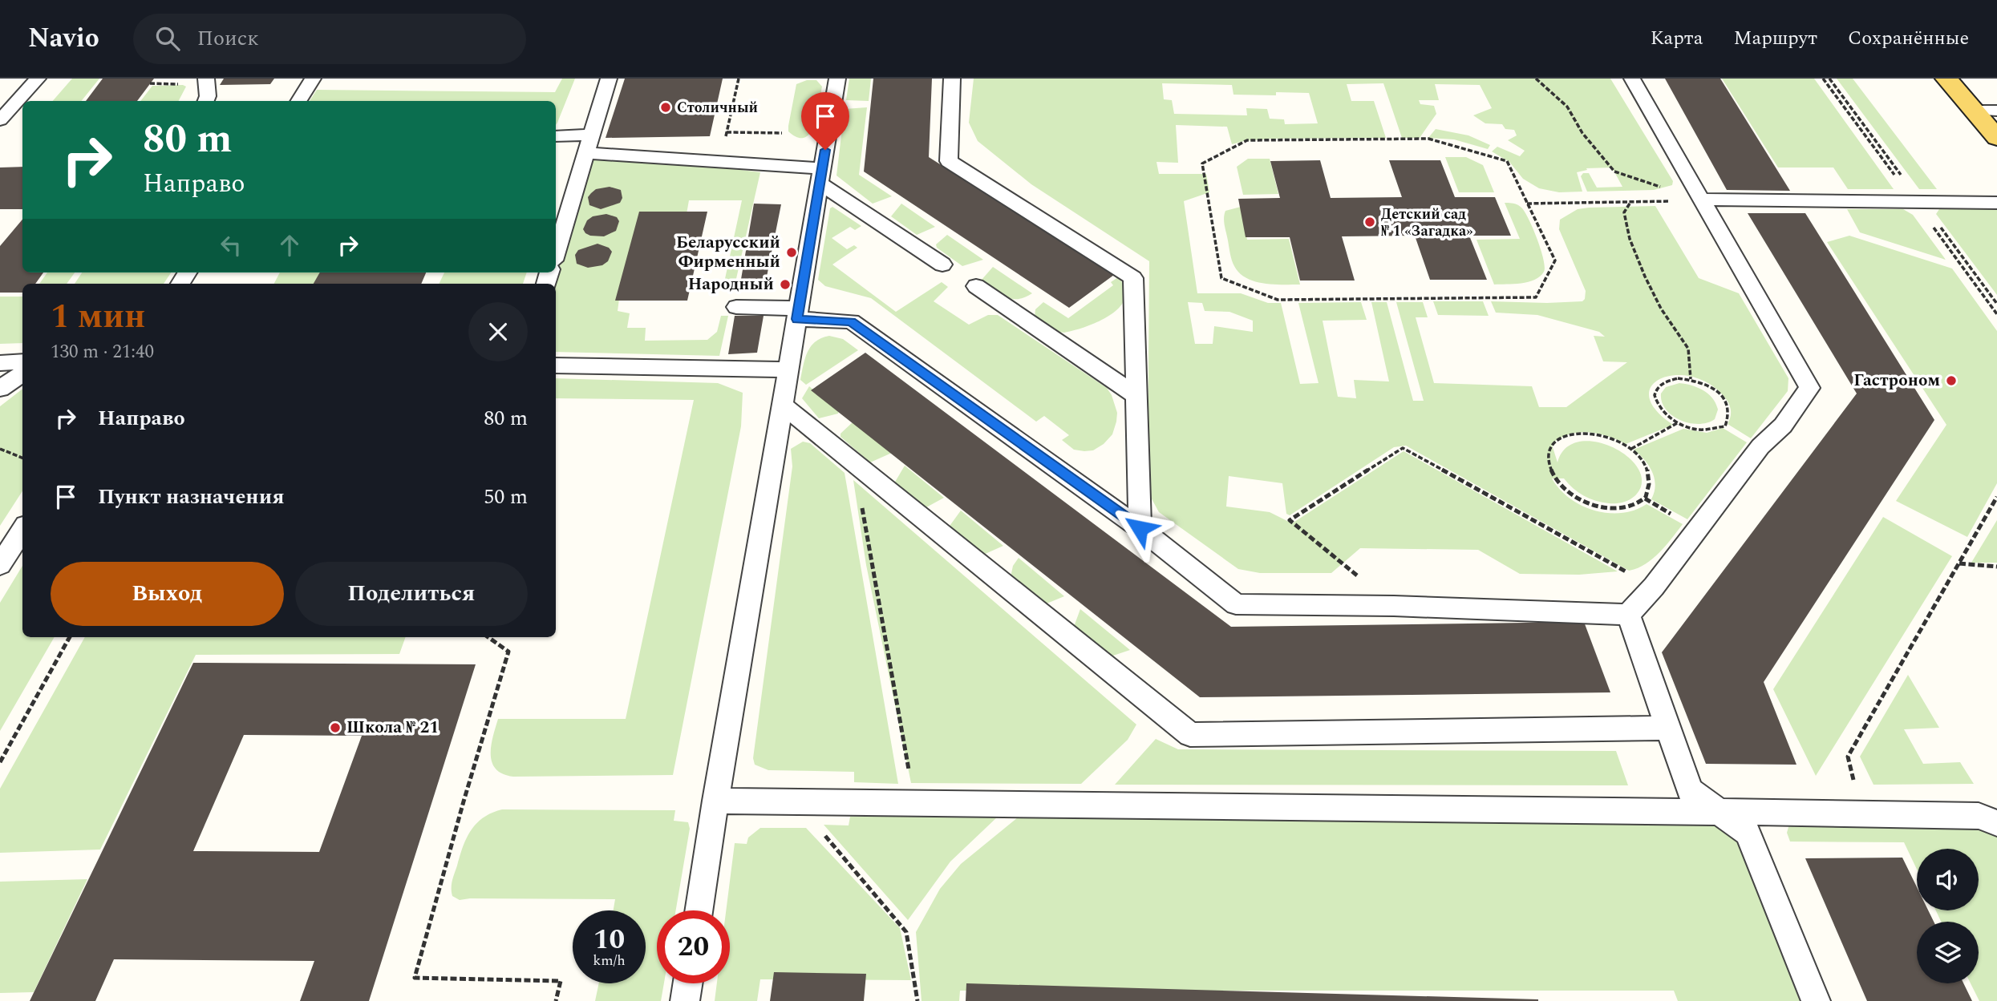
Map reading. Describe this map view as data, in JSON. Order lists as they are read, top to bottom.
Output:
{
  "places": [
    "Столичный",
    "Детский сад № 1 «Загадка»",
    "Беларусский Фирменный",
    "Народный",
    "Гастроном",
    "Школа № 21"
  ],
  "page": {
    "header": "Navio",
    "search": "Поиск",
    "nav": ["Карта", "Маршрут", "Сохранённые"],
    "turn": ["80 m", "Направо"],
    "heading": ["1 мин", "130 m · 21:40"],
    "list": [
      {
        "name": "Направо",
        "value": "80 m"
      },
      {
        "name": "Пункт назначения",
        "value": "50 m"
      }
    ],
    "buttons": ["Выход", "Поделиться"],
    "speed": "10 km/h",
    "limit": "20"
  }
}
